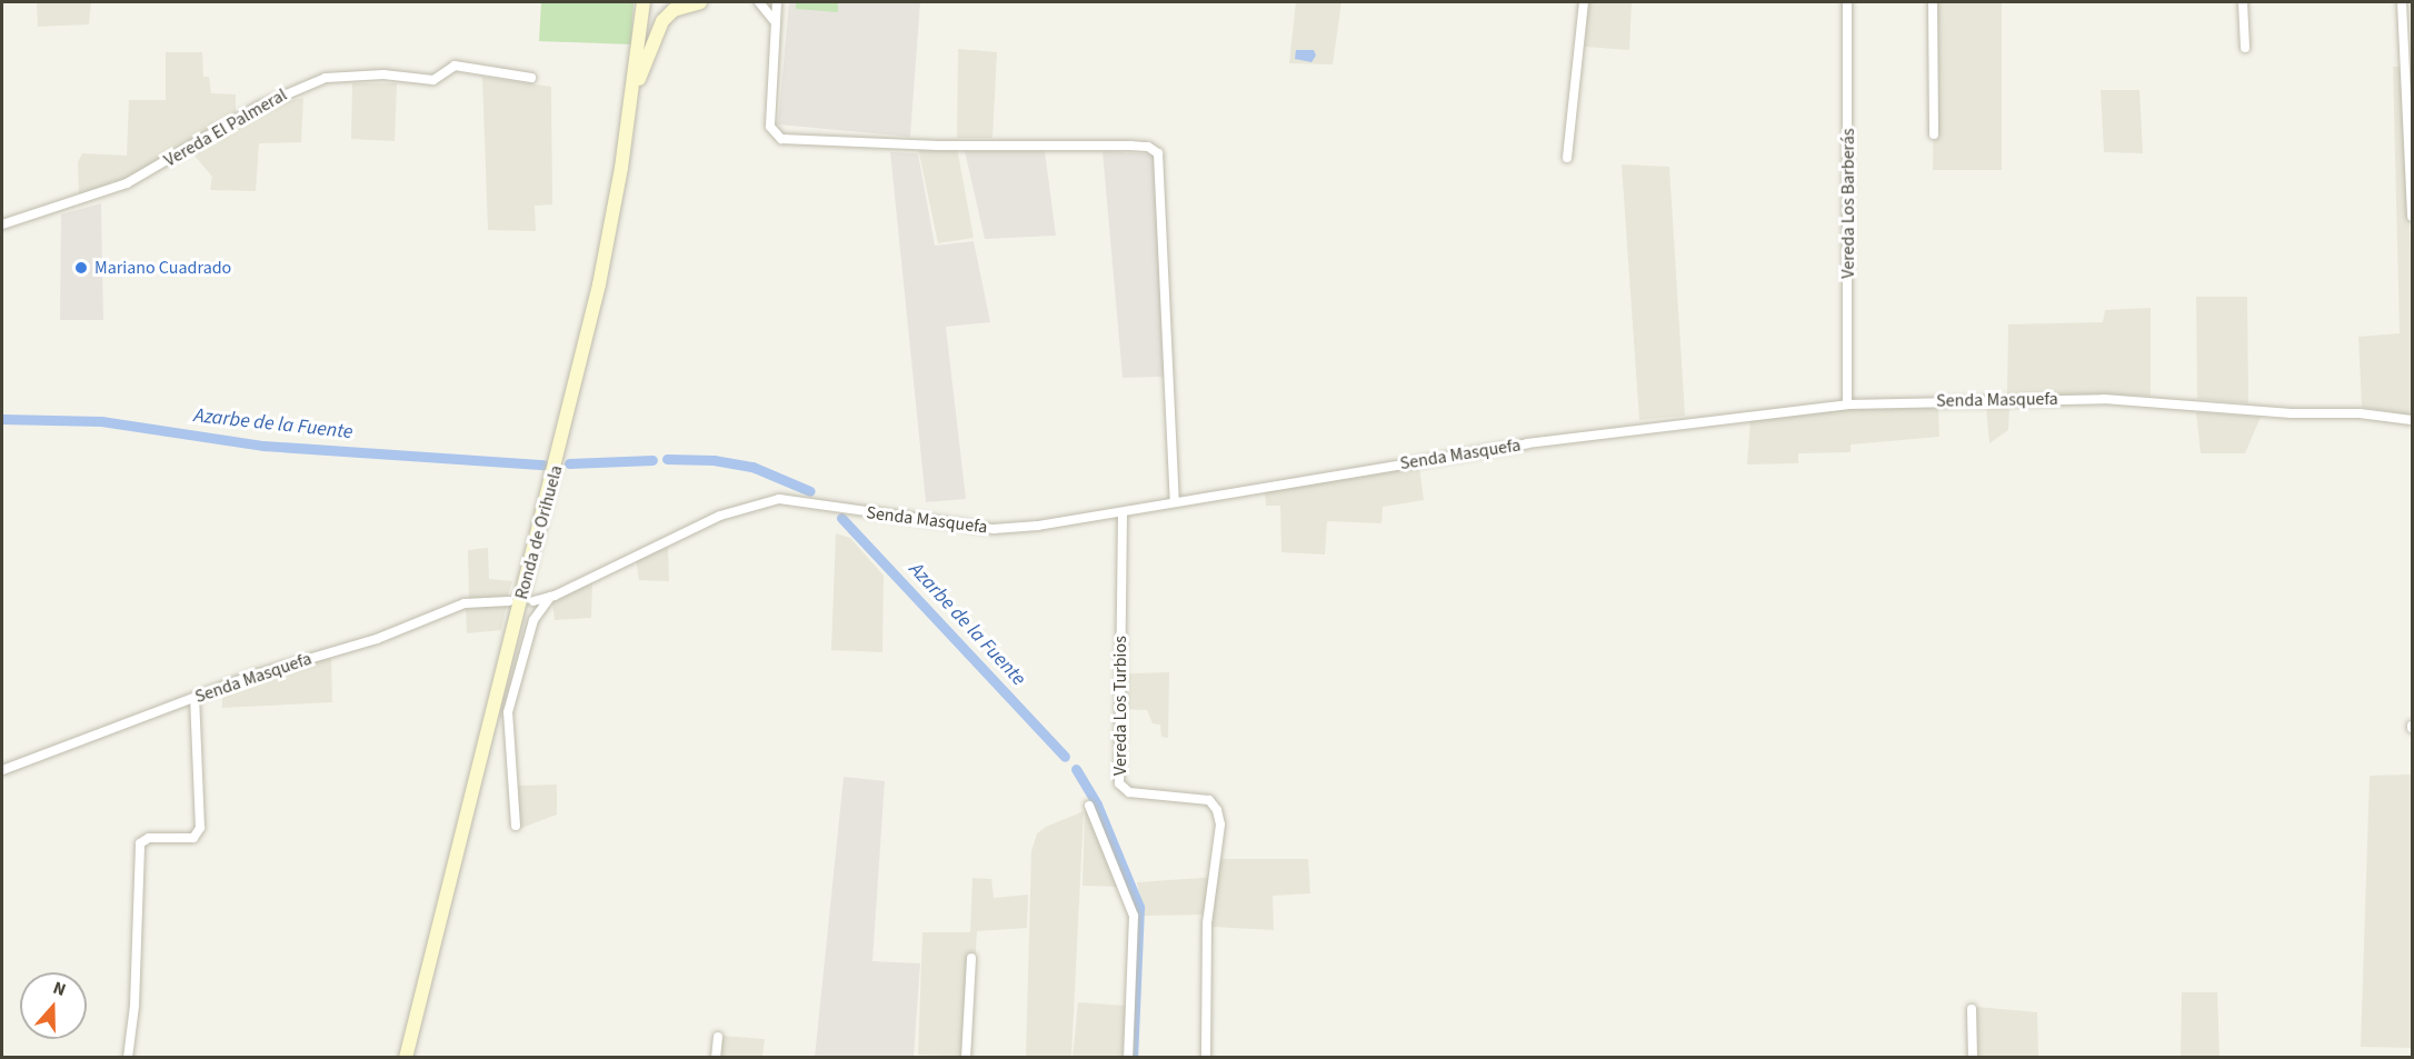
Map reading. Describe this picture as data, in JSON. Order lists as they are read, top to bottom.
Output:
{
  "streets": {
    "main road": ["Ronda de Orihuela"],
    "street": [
      "Vereda El Palmeral",
      "Vereda Los Barberás",
      "Senda Masquefa",
      "Vereda Los Turbios"
    ]
  },
  "crossings": [
    ["Vereda Los Barberás", "Senda Masquefa"],
    ["Senda Masquefa", "Vereda Los Turbios"]
  ],
  "water": ["Azarbe de la Fuente"],
  "places": ["Mariano Cuadrado"],
  "north": "top"
}
